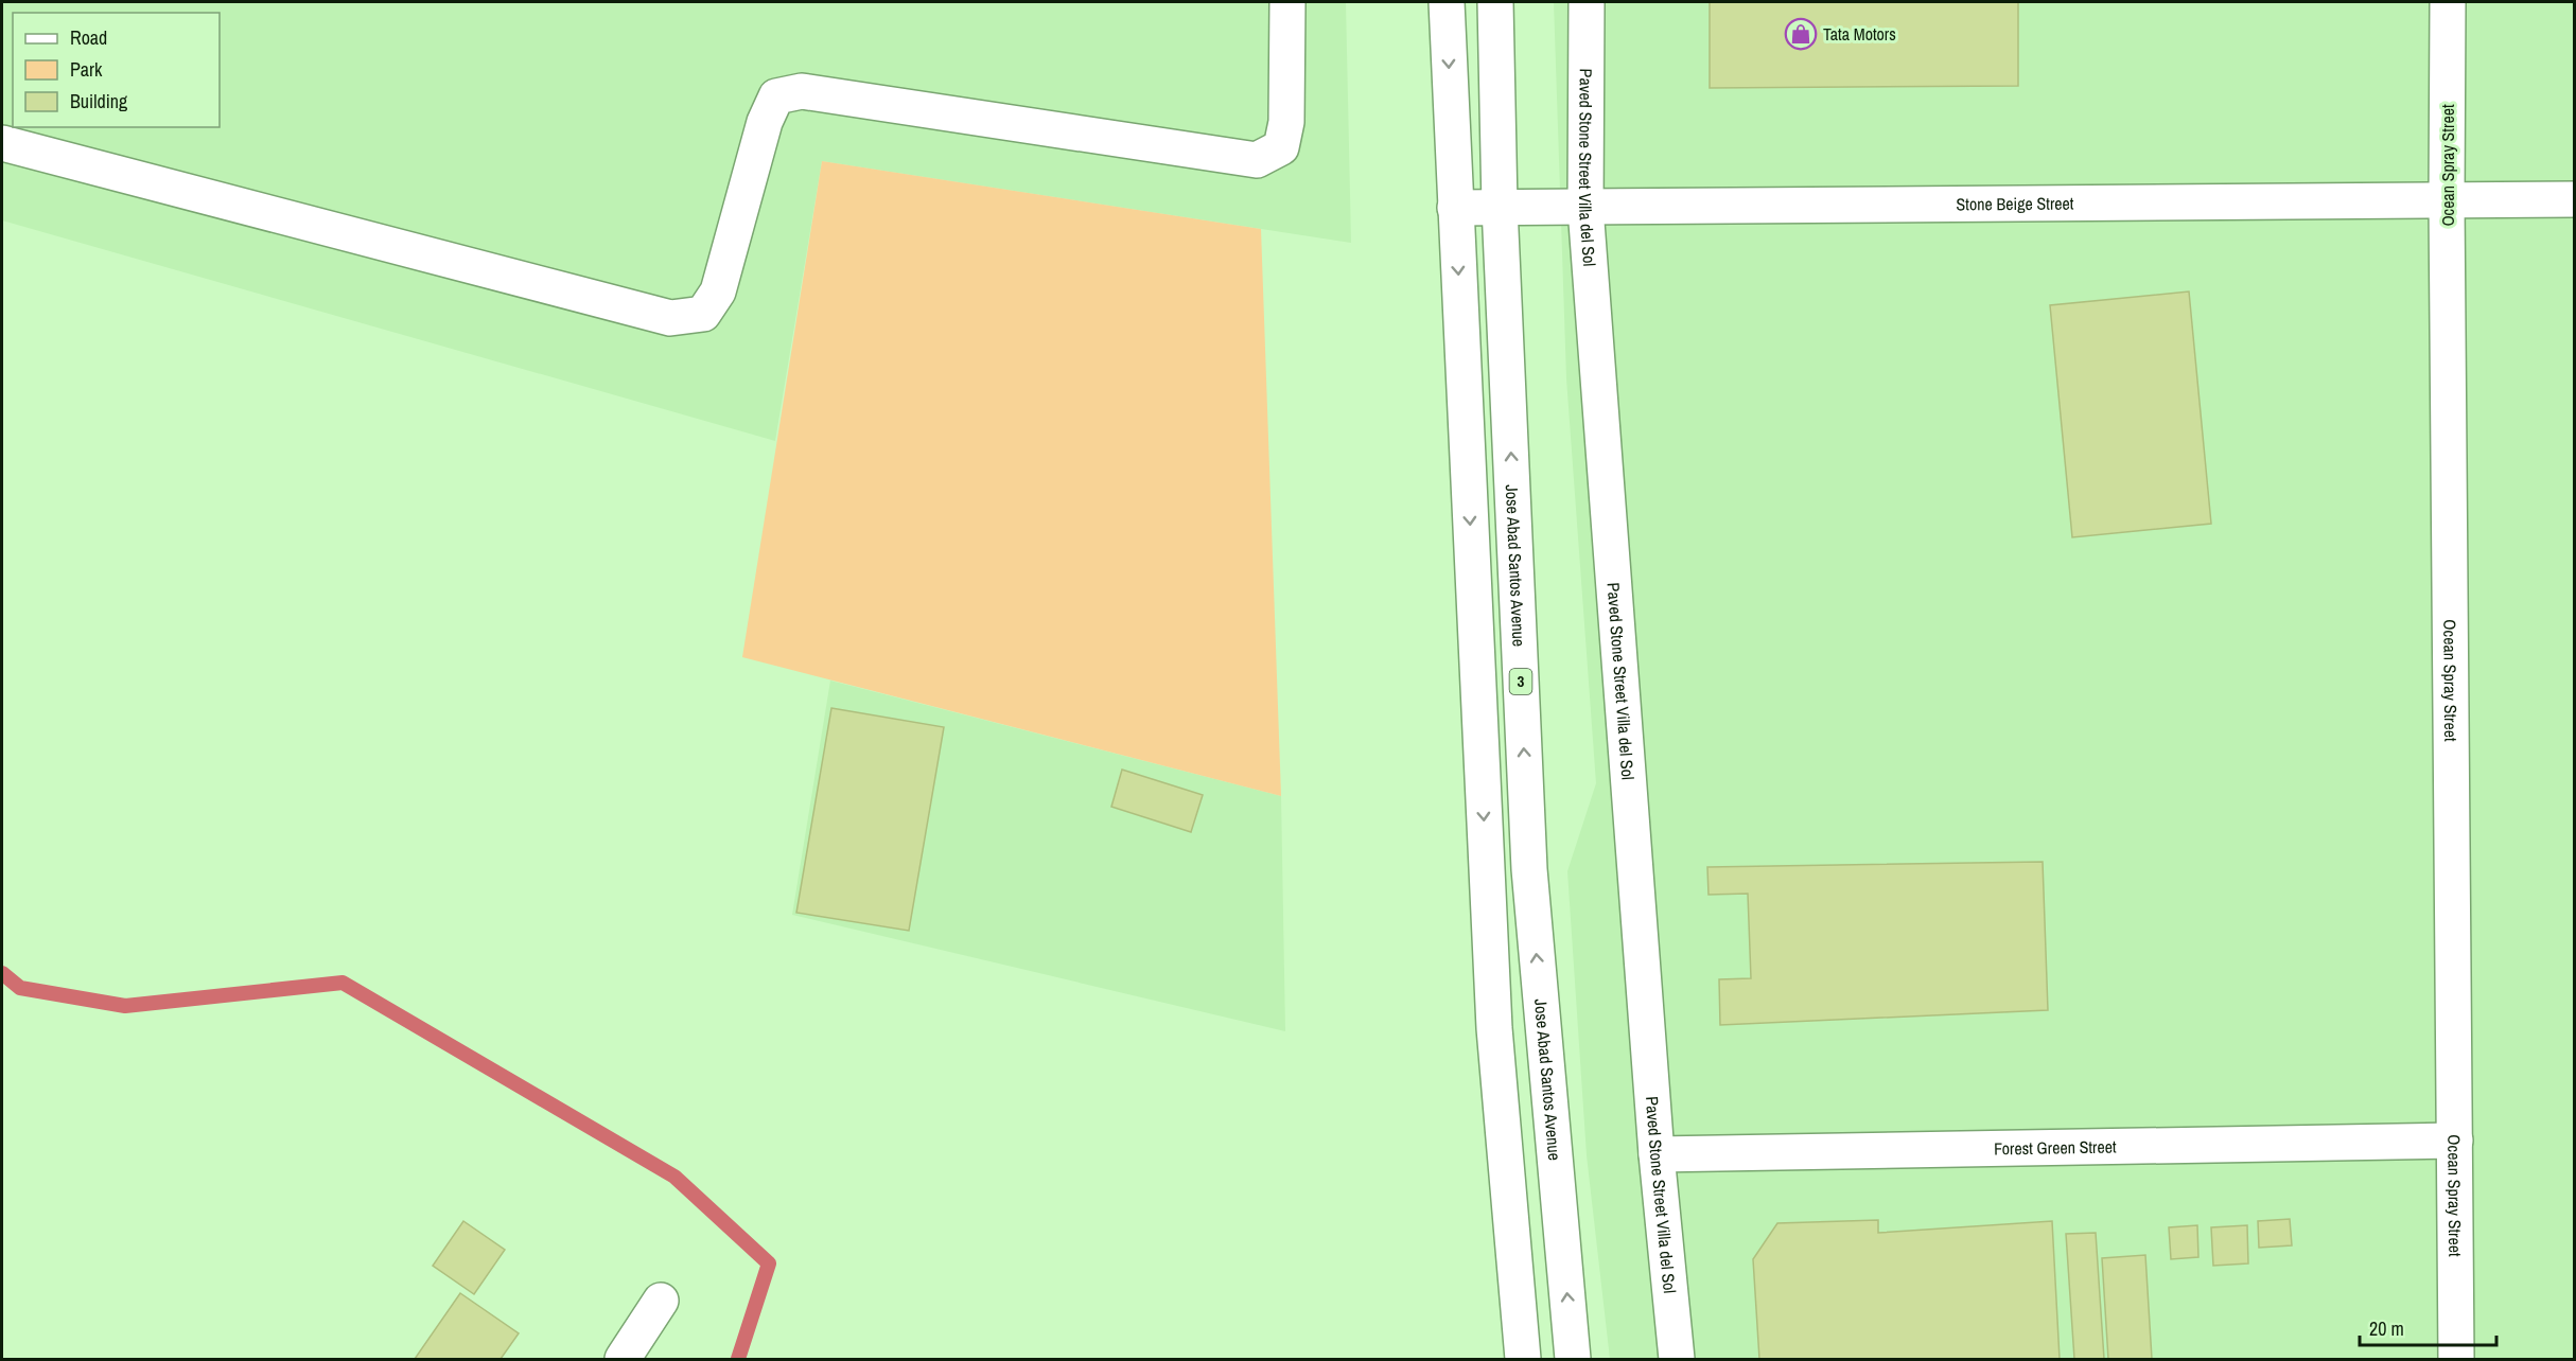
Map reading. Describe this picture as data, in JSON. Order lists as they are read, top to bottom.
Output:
{
  "streets": {
    "main road": [
      "Ocean Spray Street",
      "Paved Stone Street Villa del Sol",
      "Stone Beige Street",
      "Jose Abad Santos Avenue",
      "3",
      "Forest Green Street"
    ]
  },
  "crossings": [
    ["Ocean Spray Street", "Stone Beige Street"],
    ["Ocean Spray Street", "Forest Green Street"],
    ["Paved Stone Street Villa del Sol", "Stone Beige Street"],
    ["Paved Stone Street Villa del Sol", "Forest Green Street"],
    ["Stone Beige Street", "Jose Abad Santos Avenue"]
  ],
  "places": {
    "shop": ["Tata Motors"]
  },
  "legend": ["Road", "Park", "Building"],
  "scale_bar": "20 m"
}
